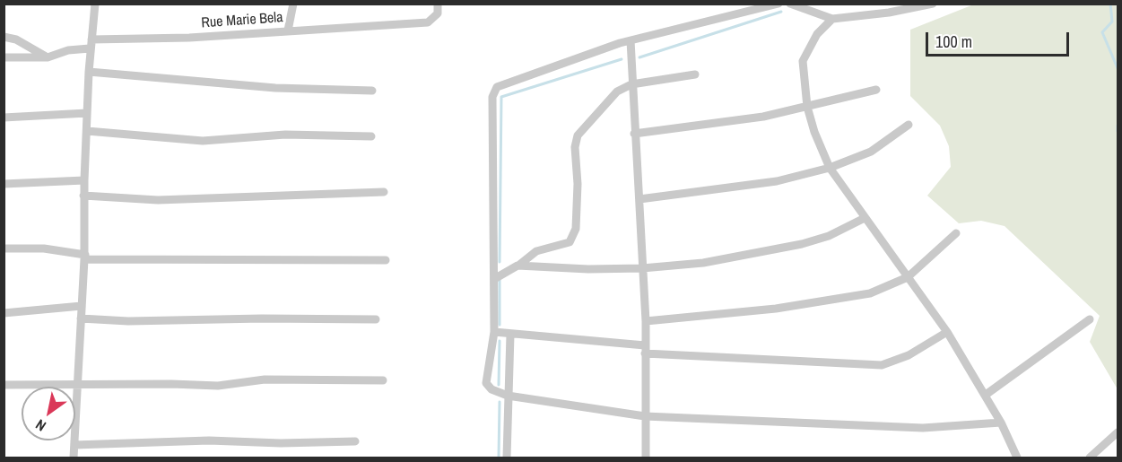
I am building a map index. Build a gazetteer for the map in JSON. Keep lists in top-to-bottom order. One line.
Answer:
{"streets":{"street":["Rue Marie Bela"]},"scale_bar":"100 m","north":"bottom left"}
